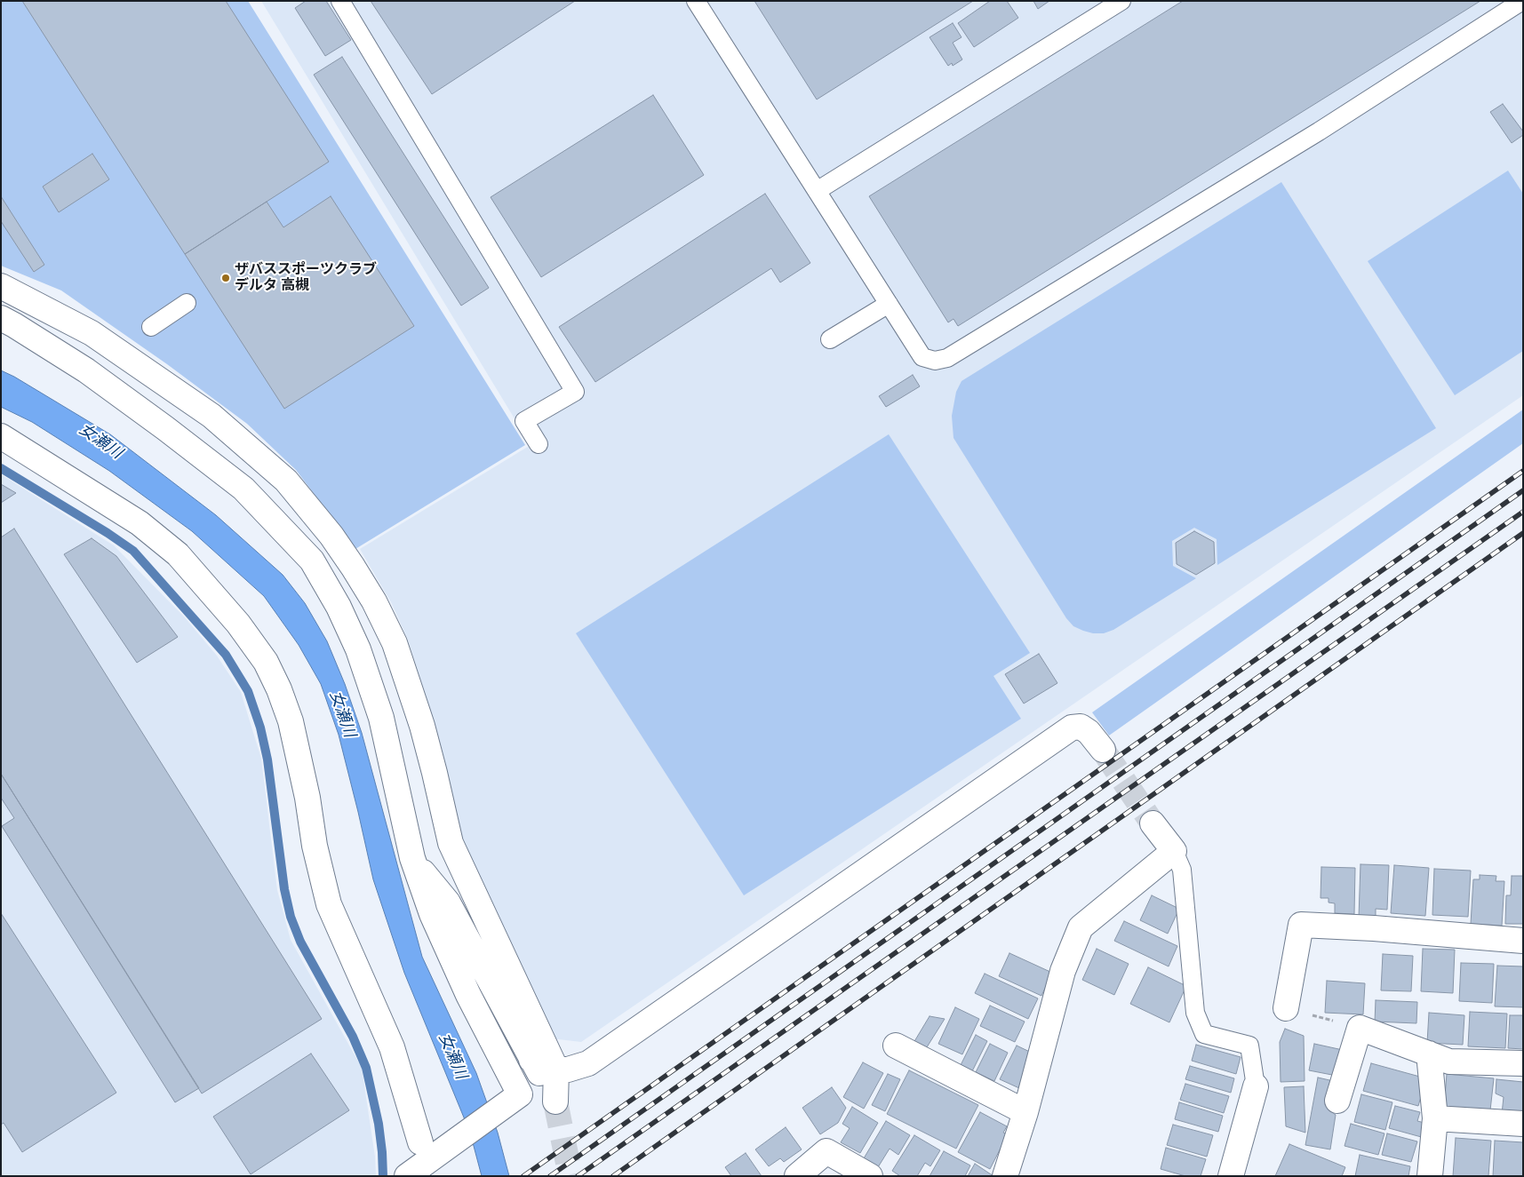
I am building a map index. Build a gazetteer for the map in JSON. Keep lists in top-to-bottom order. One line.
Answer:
{"water":["女瀬川"],"places":["ザバススポーツクラブ デルタ 高槻"]}
